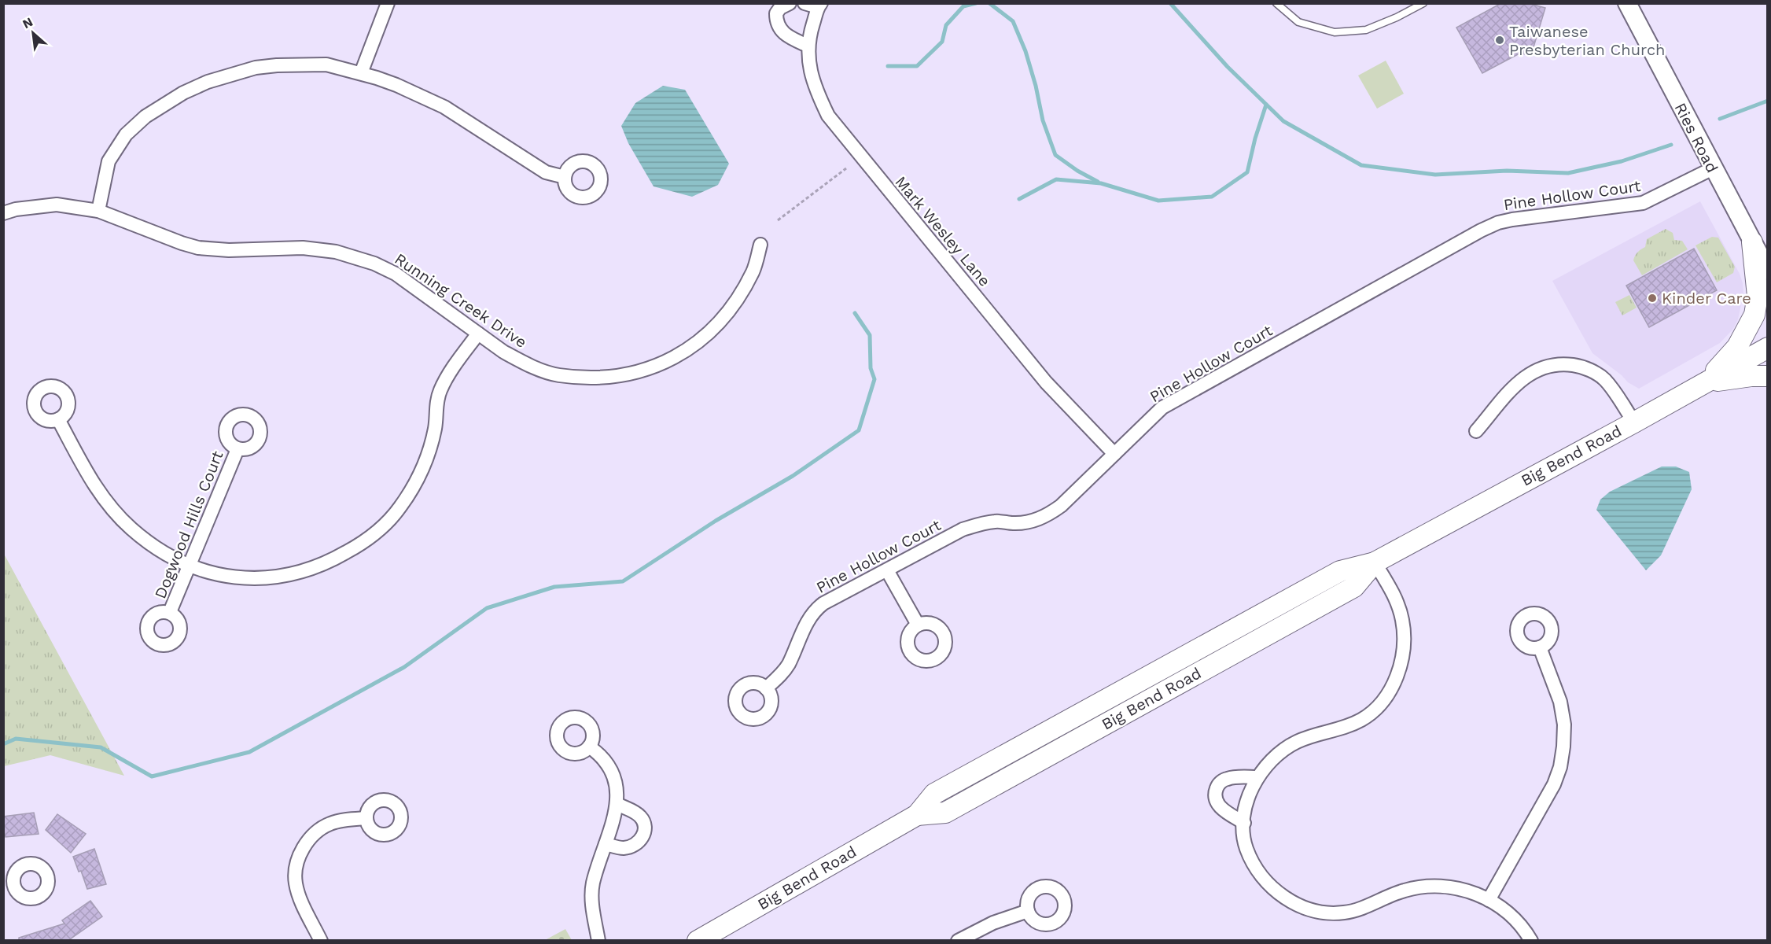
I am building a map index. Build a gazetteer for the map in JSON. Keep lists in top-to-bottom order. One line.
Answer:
{"streets":{"main road":["Big Bend Road"],"street":["Ries Road","Pine Hollow Court","Mark Wesley Lane","Running Creek Drive","Dogwood Hills Court"]},"crossings":[["Ries Road","Pine Hollow Court"],["Pine Hollow Court","Mark Wesley Lane"]],"places":["Taiwanese Presbyterian Church","Kinder Care"],"north":"top left"}
